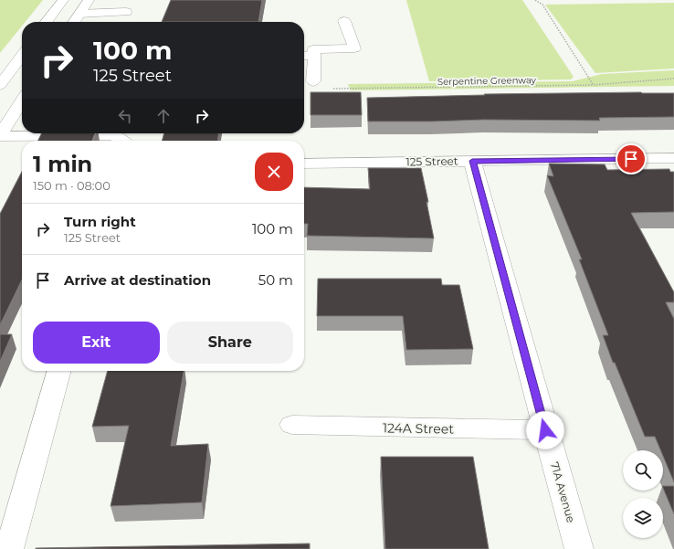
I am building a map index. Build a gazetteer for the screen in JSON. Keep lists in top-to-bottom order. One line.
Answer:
{"streets":{"street":["125 Street","124A Street","71A Avenue"],"path":["Serpentine Greenway"]},"crossings":[["125 Street","71A Avenue"],["124A Street","71A Avenue"]],"page":{"turn":["100 m","125 Street"],"heading":["1 min","150 m · 08:00"],"list":[{"name":"Turn right","note":"125 Street","value":"100 m"},{"name":"Arrive at destination","value":"50 m"}],"buttons":["Exit","Share"]}}
